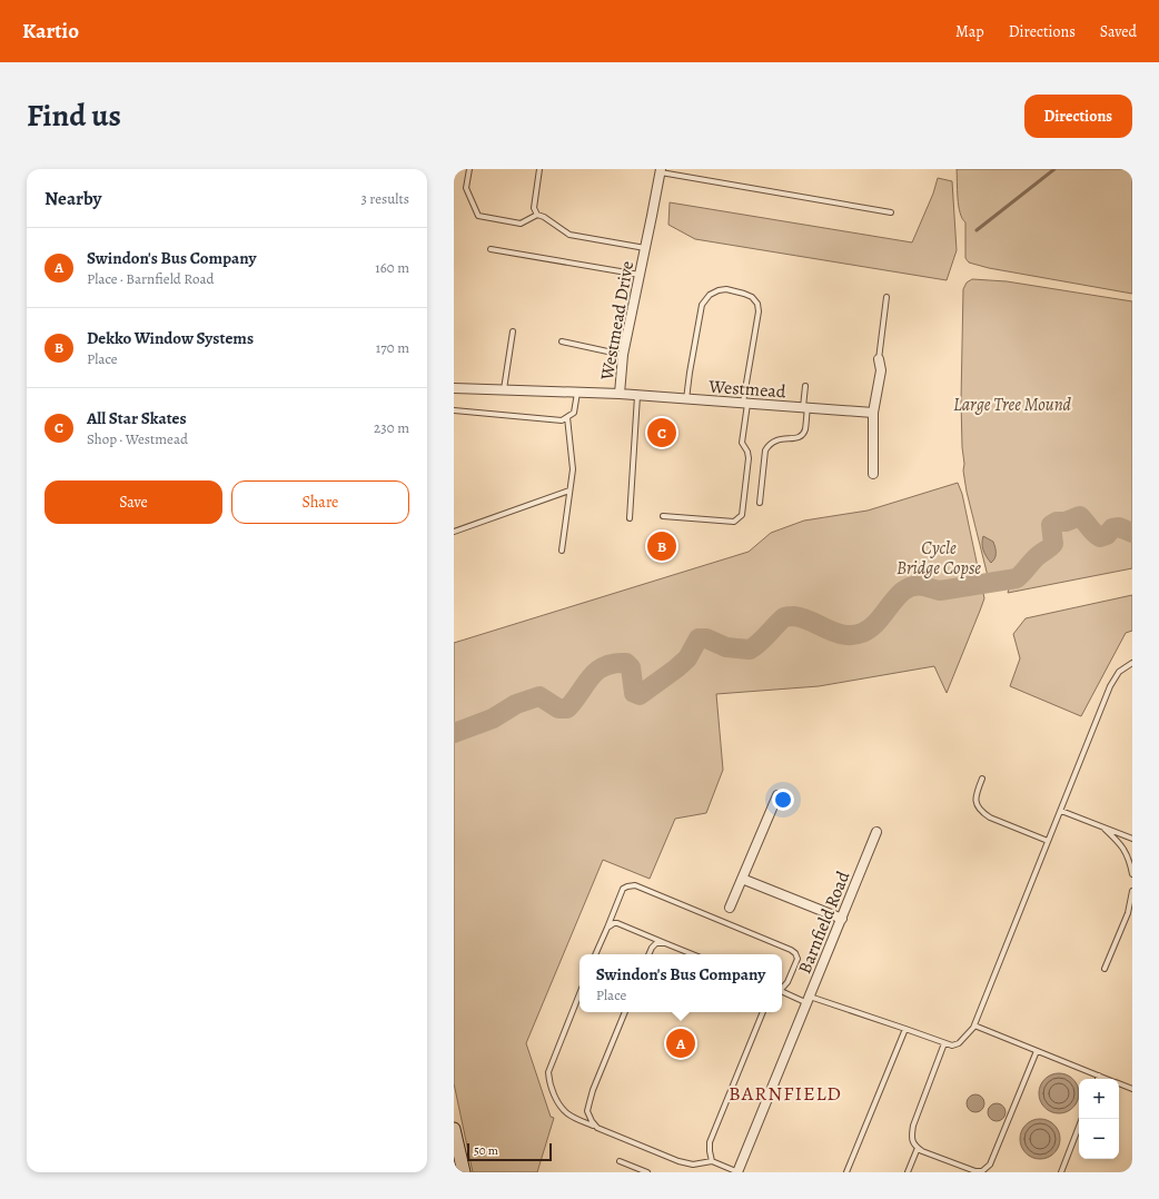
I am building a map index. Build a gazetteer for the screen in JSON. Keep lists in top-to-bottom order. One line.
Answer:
{"streets":{"street":["Westmead Drive","Westmead","Barnfield Road"]},"crossings":[["Westmead Drive","Westmead"]],"districts":["BARNFIELD"],"parks":["Large Tree Mound","Cycle Bridge Copse"],"scale_bar":"50 m","page":{"header":"Kartio","nav":["Map","Directions","Saved"],"title":"Find us","buttons":["Directions",["Save","Share"]],"heading":["Nearby","3 results"],"list":[{"mark":"A","name":"Swindon's Bus Company","note":"Place · Barnfield Road","value":"160 m"},{"mark":"B","name":"Dekko Window Systems","note":"Place","value":"170 m"},{"mark":"C","name":"All Star Skates","note":"Shop · Westmead","value":"230 m"}],"pins":["C","B","A"],"popup":["Swindon's Bus Company","Place"],"map_buttons":["+","−"],"scale":"50 m"}}
